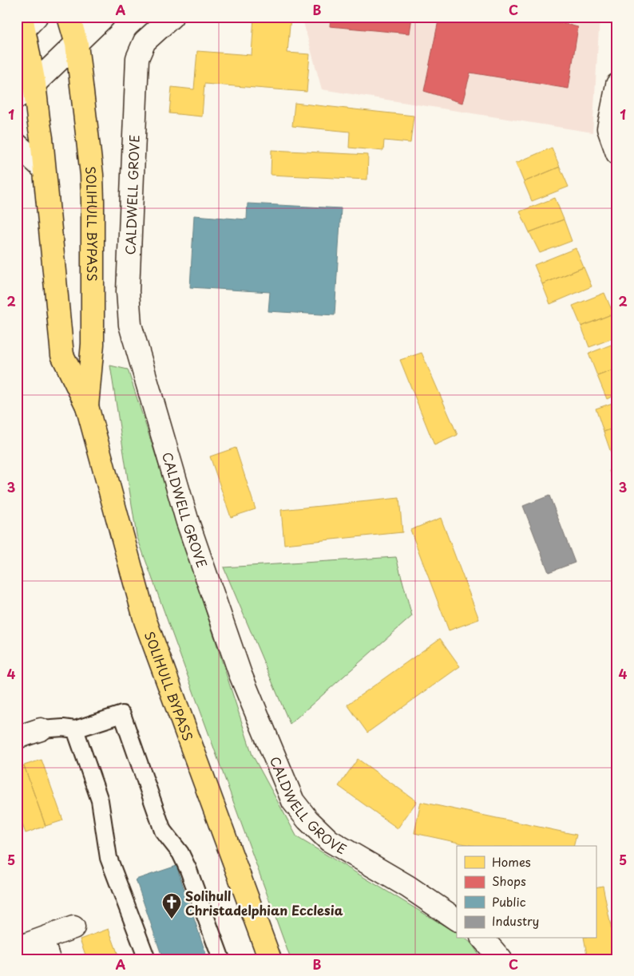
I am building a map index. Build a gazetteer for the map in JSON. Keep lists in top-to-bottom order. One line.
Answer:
{"streets":{"highway":["SOLIHULL BYPASS"],"street":["CALDWELL GROVE"]},"places":{"church":["Solihull Christadelphian Ecclesia"]},"legend":["Homes","Shops","Public","Industry"],"grid":{"columns":["A","B","C"],"rows":["1","2","3","4","5"]}}
